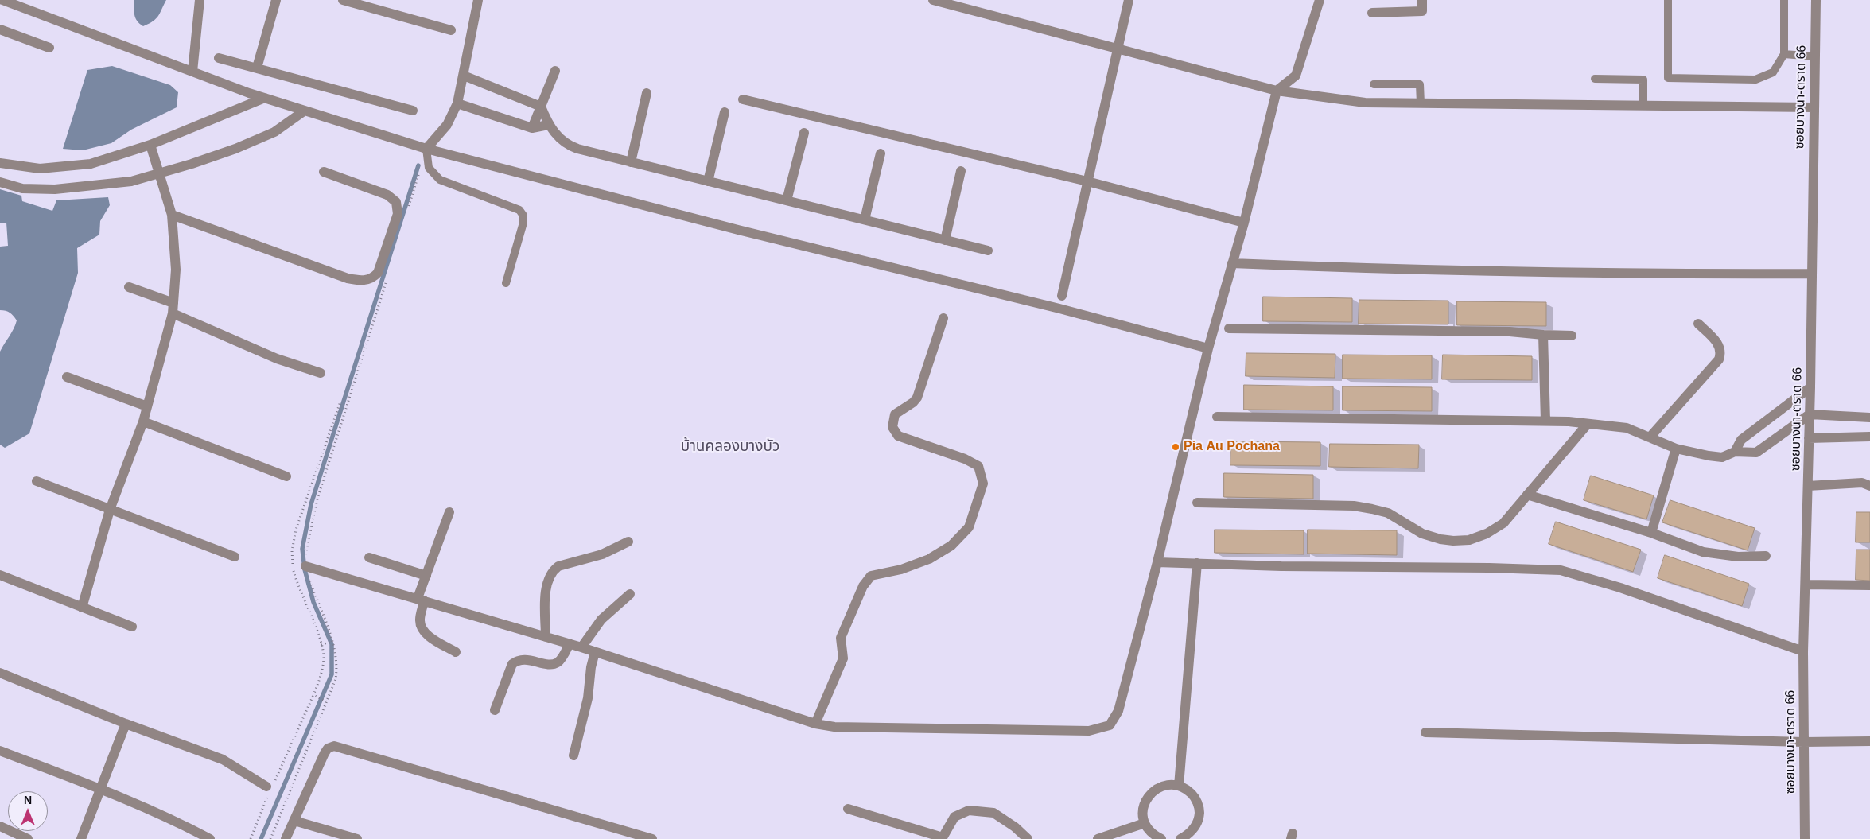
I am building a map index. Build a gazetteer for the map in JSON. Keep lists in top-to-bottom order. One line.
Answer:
{"streets":{"street":["ซอยบางนา-ตราด 66"]},"districts":["บ้านคลองบางบัว"],"places":["Pia Au Pochana"],"north":"top"}
